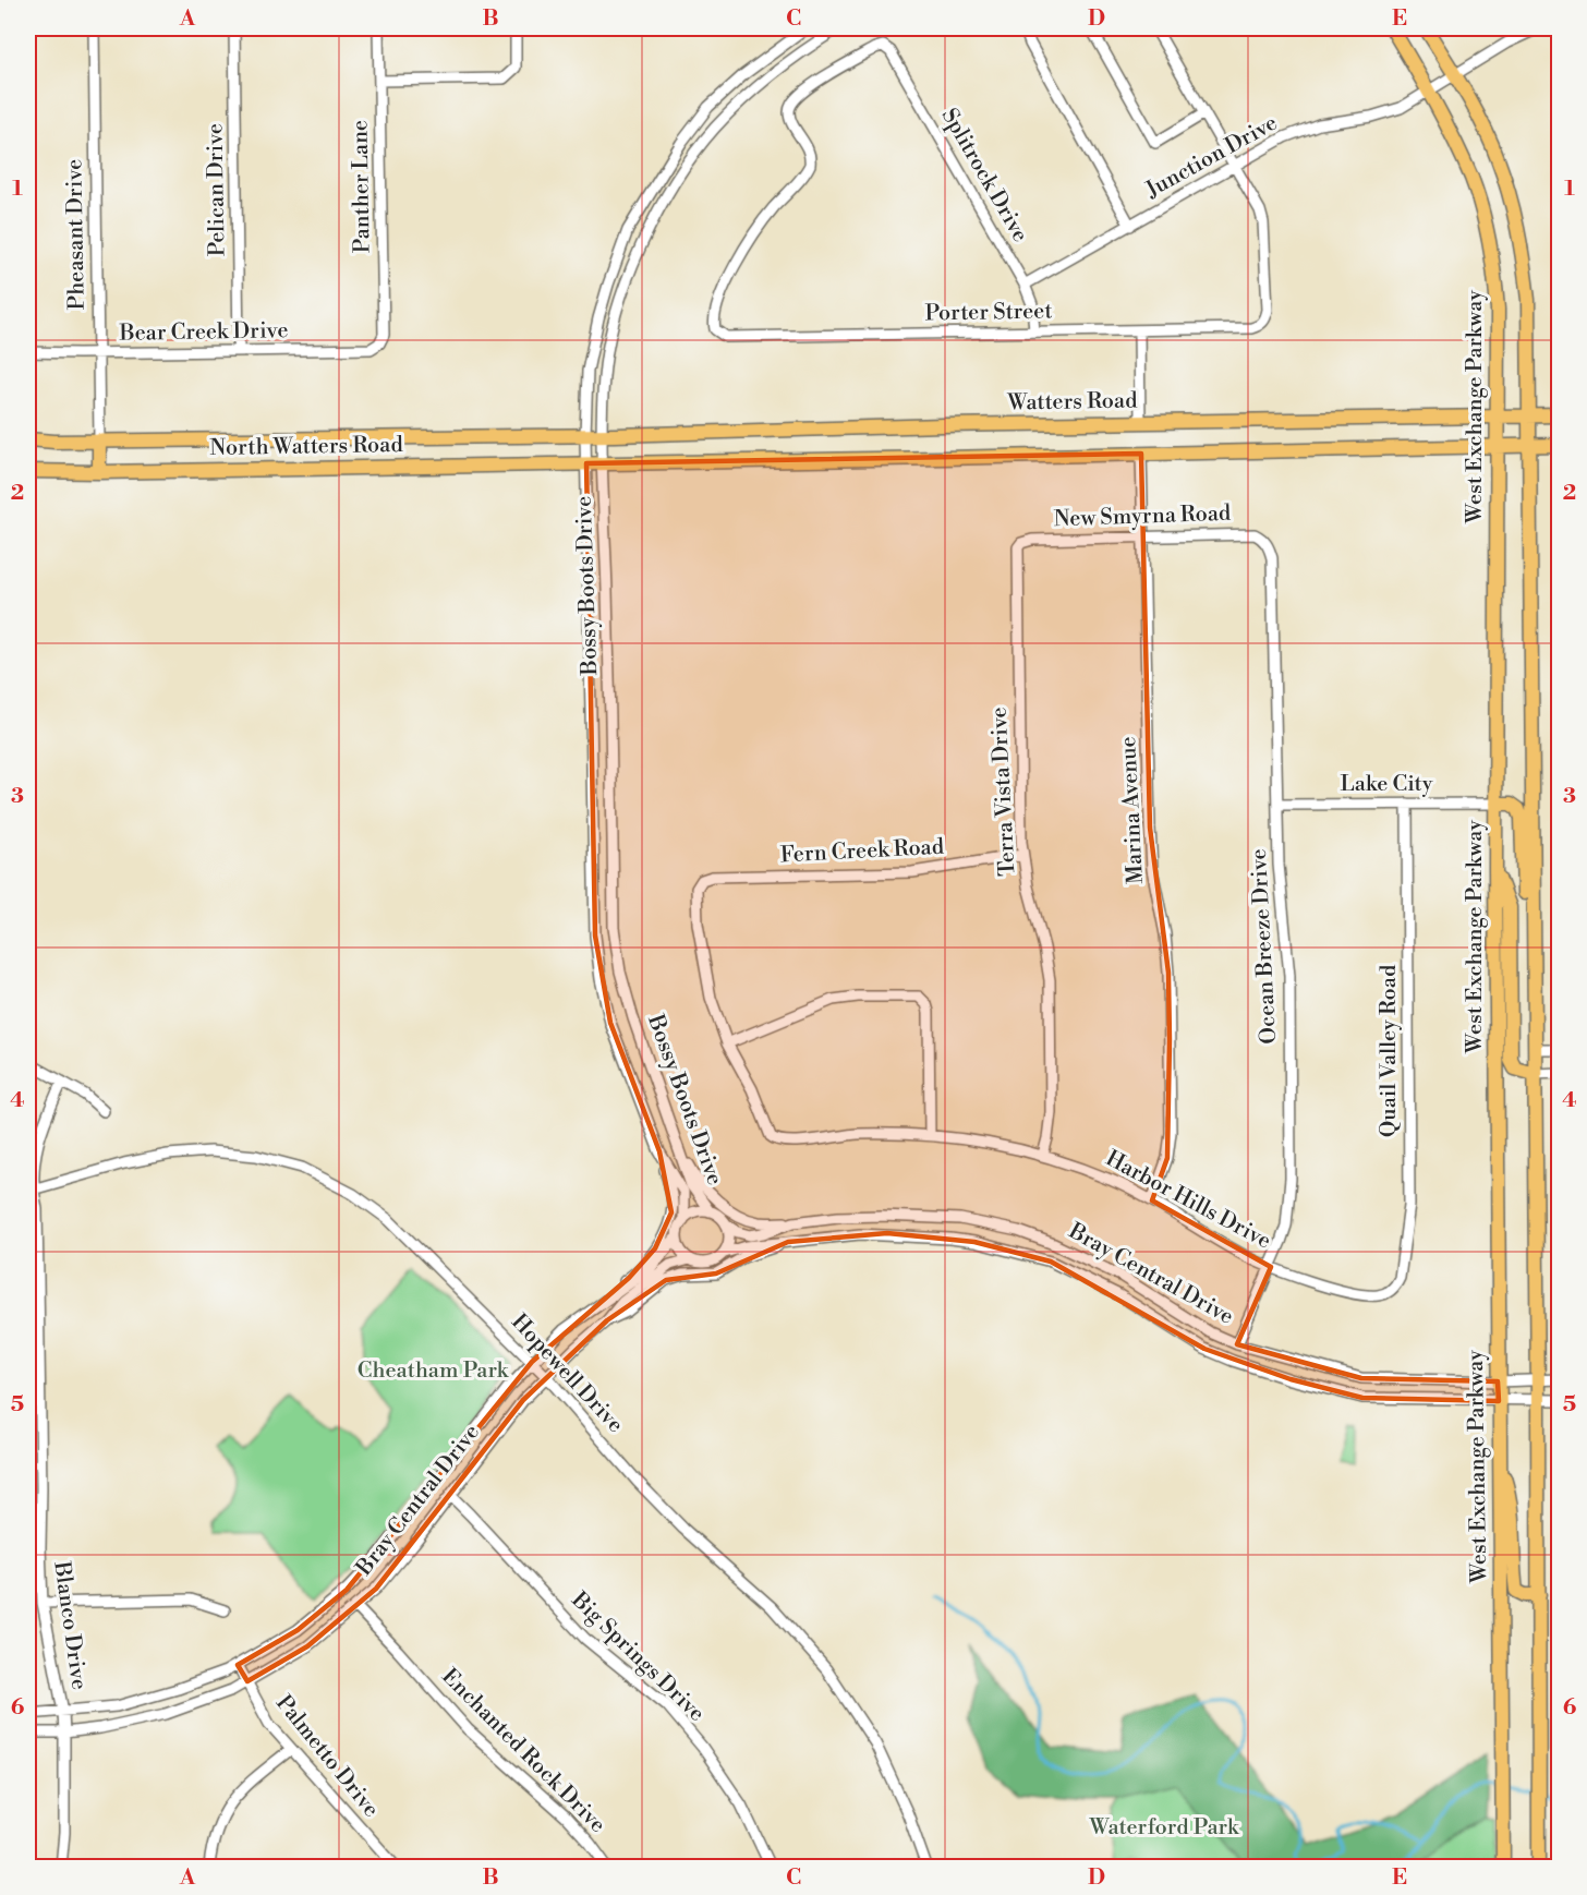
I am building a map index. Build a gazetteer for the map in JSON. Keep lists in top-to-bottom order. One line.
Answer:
{"streets":{"main road":["Watters Road","West Exchange Parkway","North Watters Road"],"street":["Junction Drive","Splitrock Drive","Panther Lane","Pelican Drive","Pheasant Drive","Porter Street","Bear Creek Drive","New Smyrna Road","Bossy Boots Drive","Lake City","Terra Vista Drive","Marina Avenue","Fern Creek Road","Ocean Breeze Drive","Quail Valley Road","Harbor Hills Drive","Bray Central Drive","Hopewell Drive","Blanco Drive","Big Springs Drive","Enchanted Rock Drive","Palmetto Drive"]},"crossings":[["Junction Drive","Splitrock Drive"],["Junction Drive","Porter Street"],["Junction Drive","West Exchange Parkway"],["Splitrock Drive","Porter Street"],["Panther Lane","Bear Creek Drive"],["Pelican Drive","Bear Creek Drive"],["Pheasant Drive","Bear Creek Drive"],["Pheasant Drive","North Watters Road"],["Watters Road","West Exchange Parkway"],["Watters Road","North Watters Road"],["Watters Road","Bossy Boots Drive"],["West Exchange Parkway","Lake City"],["West Exchange Parkway","Bray Central Drive"],["North Watters Road","Bossy Boots Drive"],["New Smyrna Road","Terra Vista Drive"],["New Smyrna Road","Marina Avenue"],["New Smyrna Road","Ocean Breeze Drive"],["Bossy Boots Drive","Bray Central Drive"],["Lake City","Ocean Breeze Drive"],["Lake City","Quail Valley Road"],["Terra Vista Drive","Fern Creek Road"],["Terra Vista Drive","Harbor Hills Drive"],["Marina Avenue","Harbor Hills Drive"],["Fern Creek Road","Harbor Hills Drive"],["Ocean Breeze Drive","Harbor Hills Drive"],["Ocean Breeze Drive","Bray Central Drive"],["Quail Valley Road","Harbor Hills Drive"],["Bray Central Drive","Hopewell Drive"],["Bray Central Drive","Blanco Drive"],["Bray Central Drive","Big Springs Drive"],["Bray Central Drive","Enchanted Rock Drive"],["Bray Central Drive","Palmetto Drive"],["Hopewell Drive","Blanco Drive"]],"parks":["Cheatham Park","Waterford Park"],"grid":{"columns":["A","B","C","D","E"],"rows":["1","2","3","4","5","6"]}}
